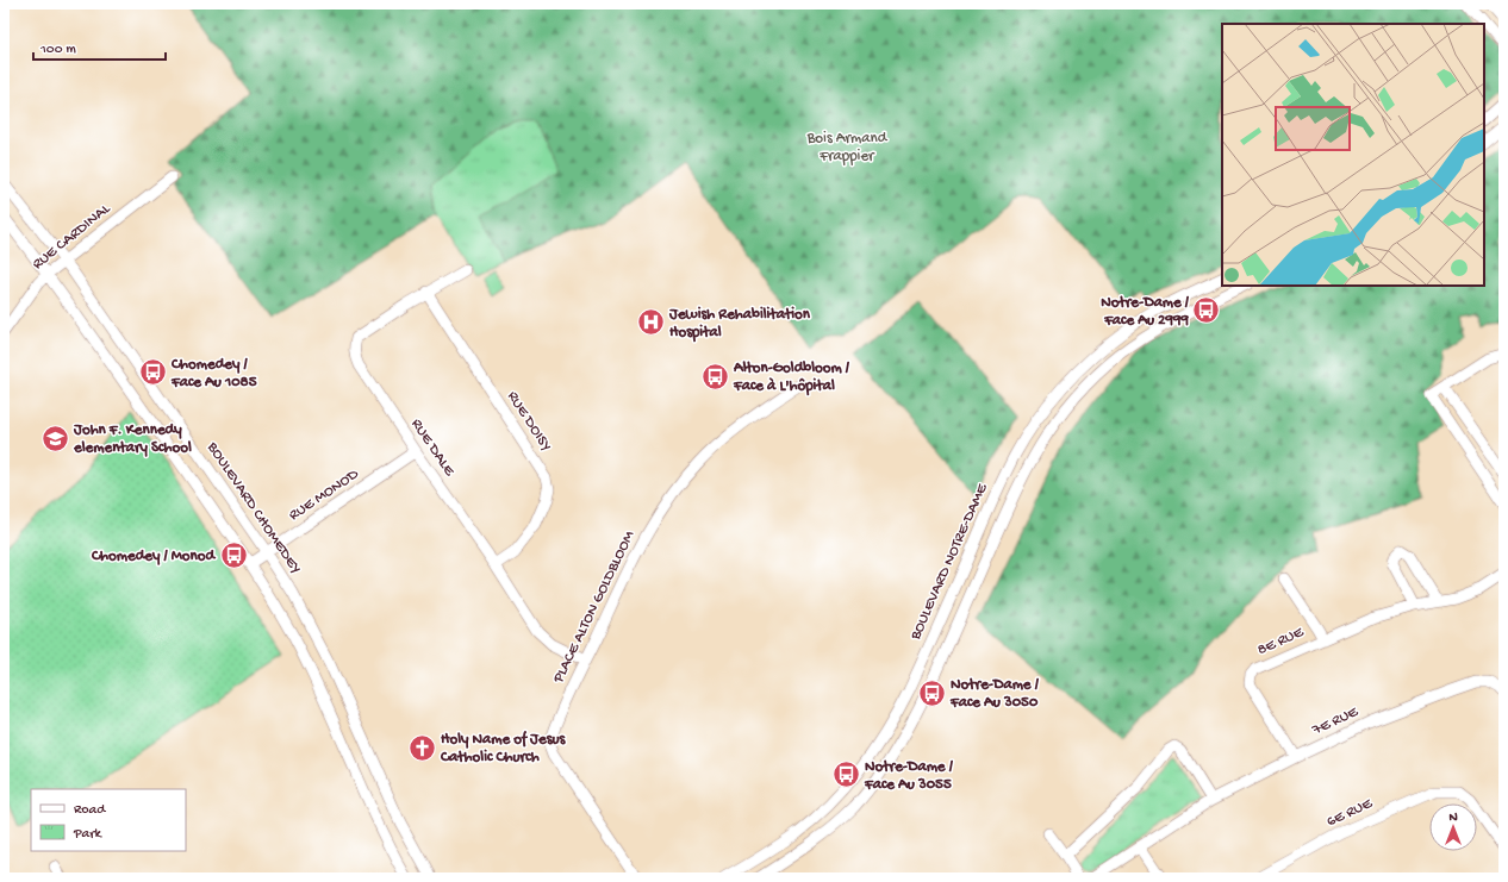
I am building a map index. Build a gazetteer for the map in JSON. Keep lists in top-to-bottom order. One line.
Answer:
{"streets":{"street":["RUE CARDINAL","RUE DOISY","RUE DALE","RUE MONOD","BOULEVARD CHOMEDEY","BOULEVARD NOTRE-DAME","PLACE ALTON GOLDBLOOM","8E RUE","7E RUE","6E RUE"]},"crossings":[["RUE CARDINAL","BOULEVARD CHOMEDEY"],["RUE DOISY","RUE DALE"],["RUE DALE","RUE MONOD"],["RUE DALE","PLACE ALTON GOLDBLOOM"],["RUE MONOD","BOULEVARD CHOMEDEY"],["8E RUE","7E RUE"]],"parks":["Bois Armand Frappier"],"places":{"bus stop":["Notre-Dame / Face Au 2999","Chomedey / Face Au 1085","Alton-Goldbloom / Face à L'hôpital","Chomedey / Monod","Notre-Dame / Face Au 3050","Notre-Dame / Face Au 3055"],"hospital":["Jewish Rehabilitation Hospital"],"school or university":["John F. Kennedy elementary School"],"church":["Holy Name of Jesus Catholic Church"]},"legend":["Road","Park"],"scale_bar":"100 m","north":"top"}
